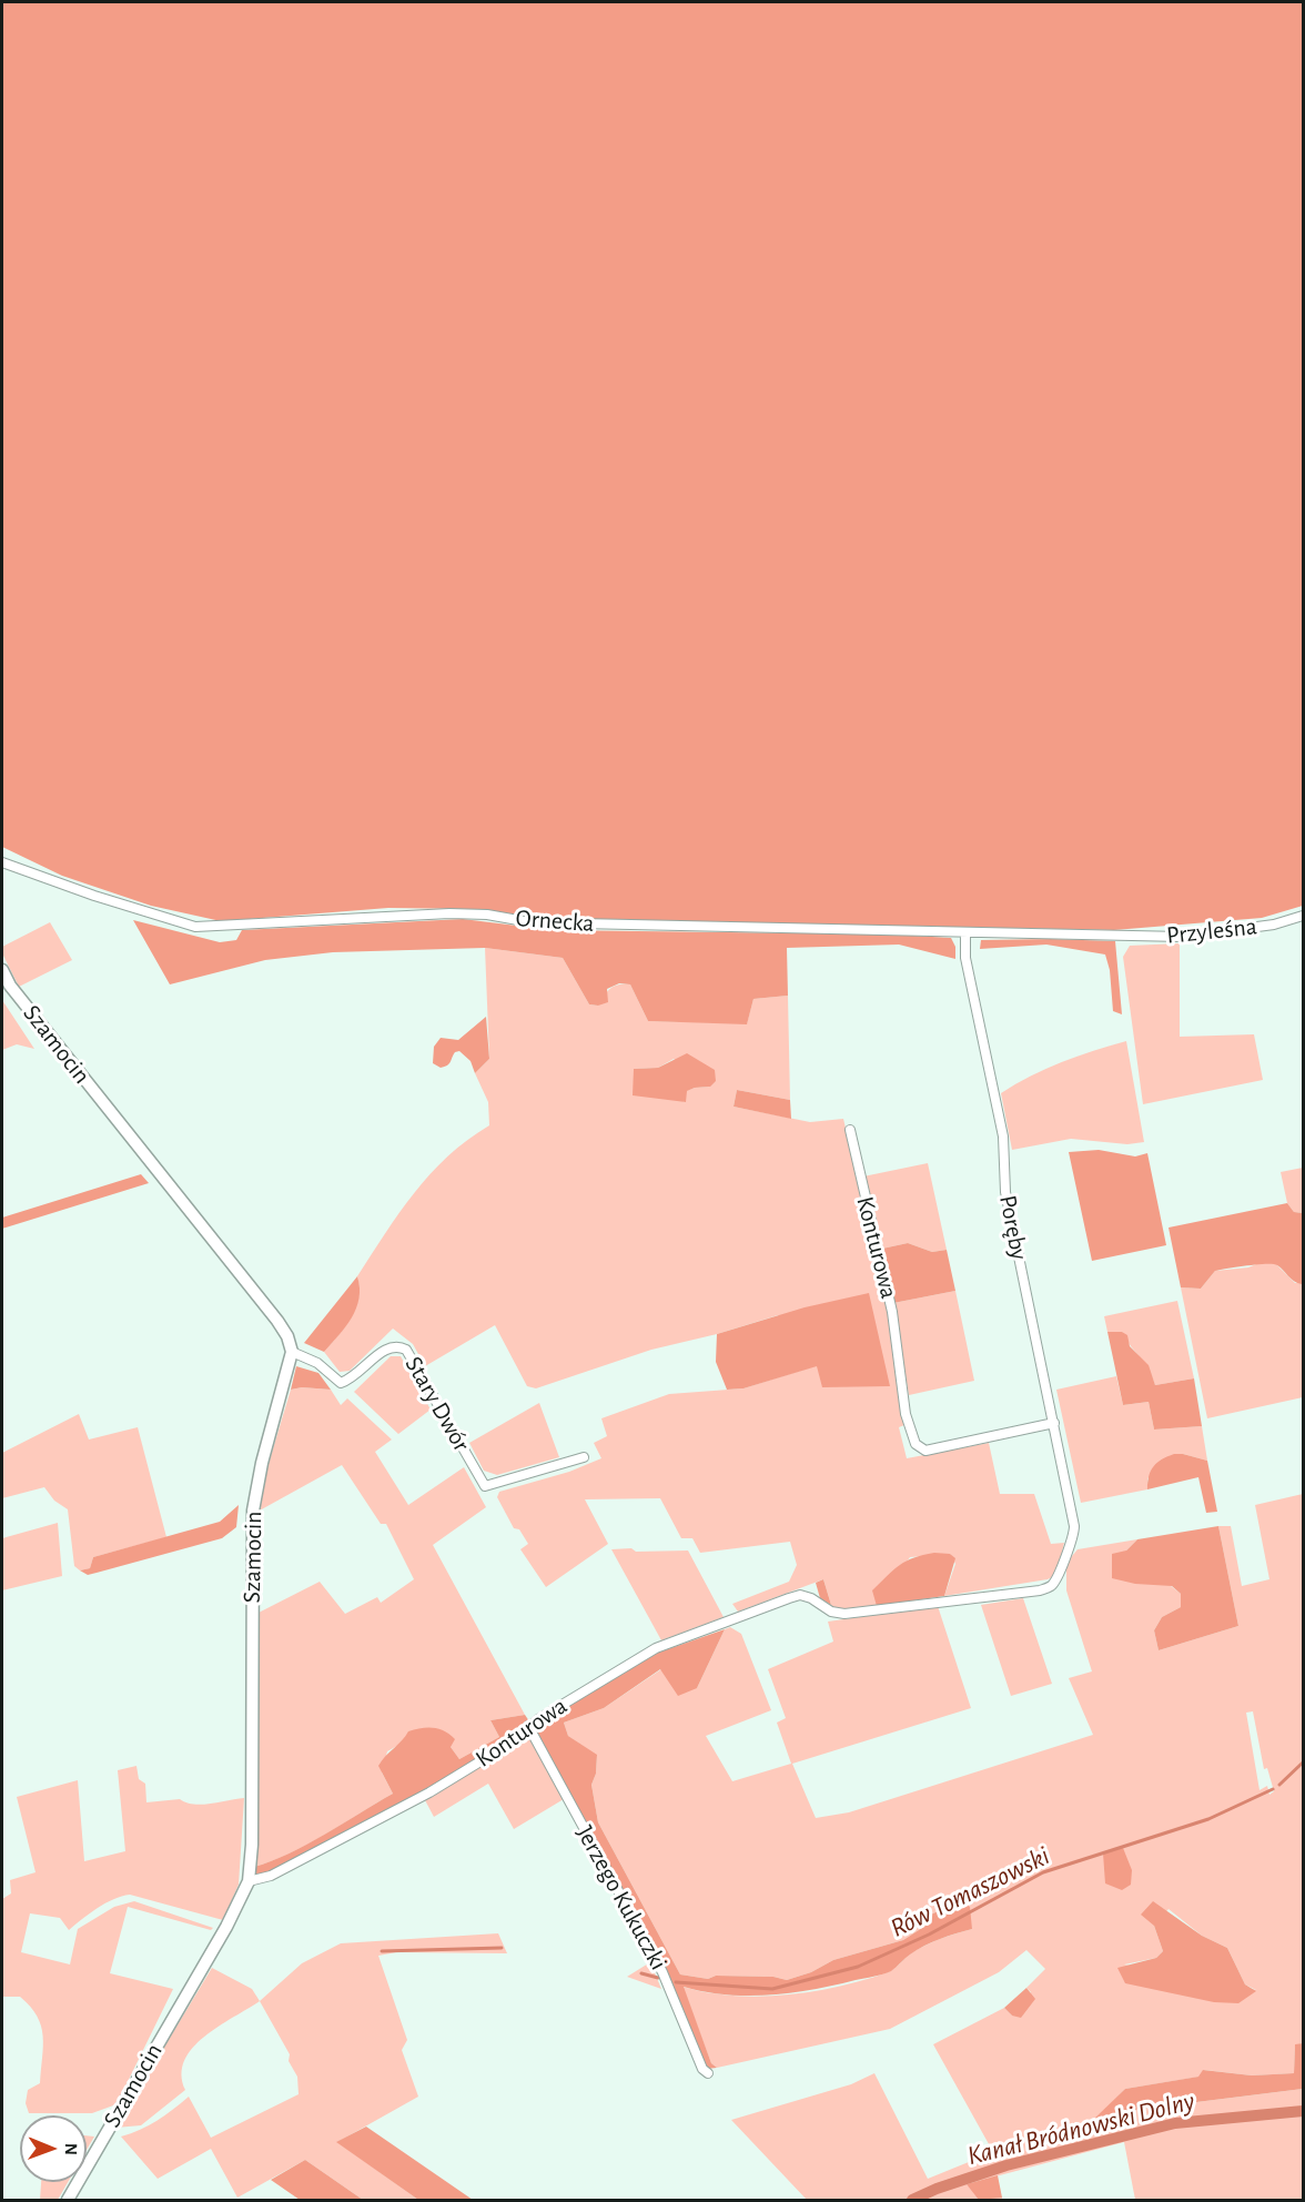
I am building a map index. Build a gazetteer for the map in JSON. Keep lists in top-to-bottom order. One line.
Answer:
{"streets":{"street":["Ornecka","Przyleśna","Szamocin","Poręby","Konturowa","Stary Dwór","Jerzego Kukuczki"]},"crossings":[["Ornecka","Przyleśna"],["Ornecka","Poręby"],["Szamocin","Konturowa"],["Szamocin","Stary Dwór"],["Poręby","Konturowa"],["Konturowa","Jerzego Kukuczki"]],"water":["Rów Tomaszowski","Kanał Bródnowski Dolny"],"north":"right"}
